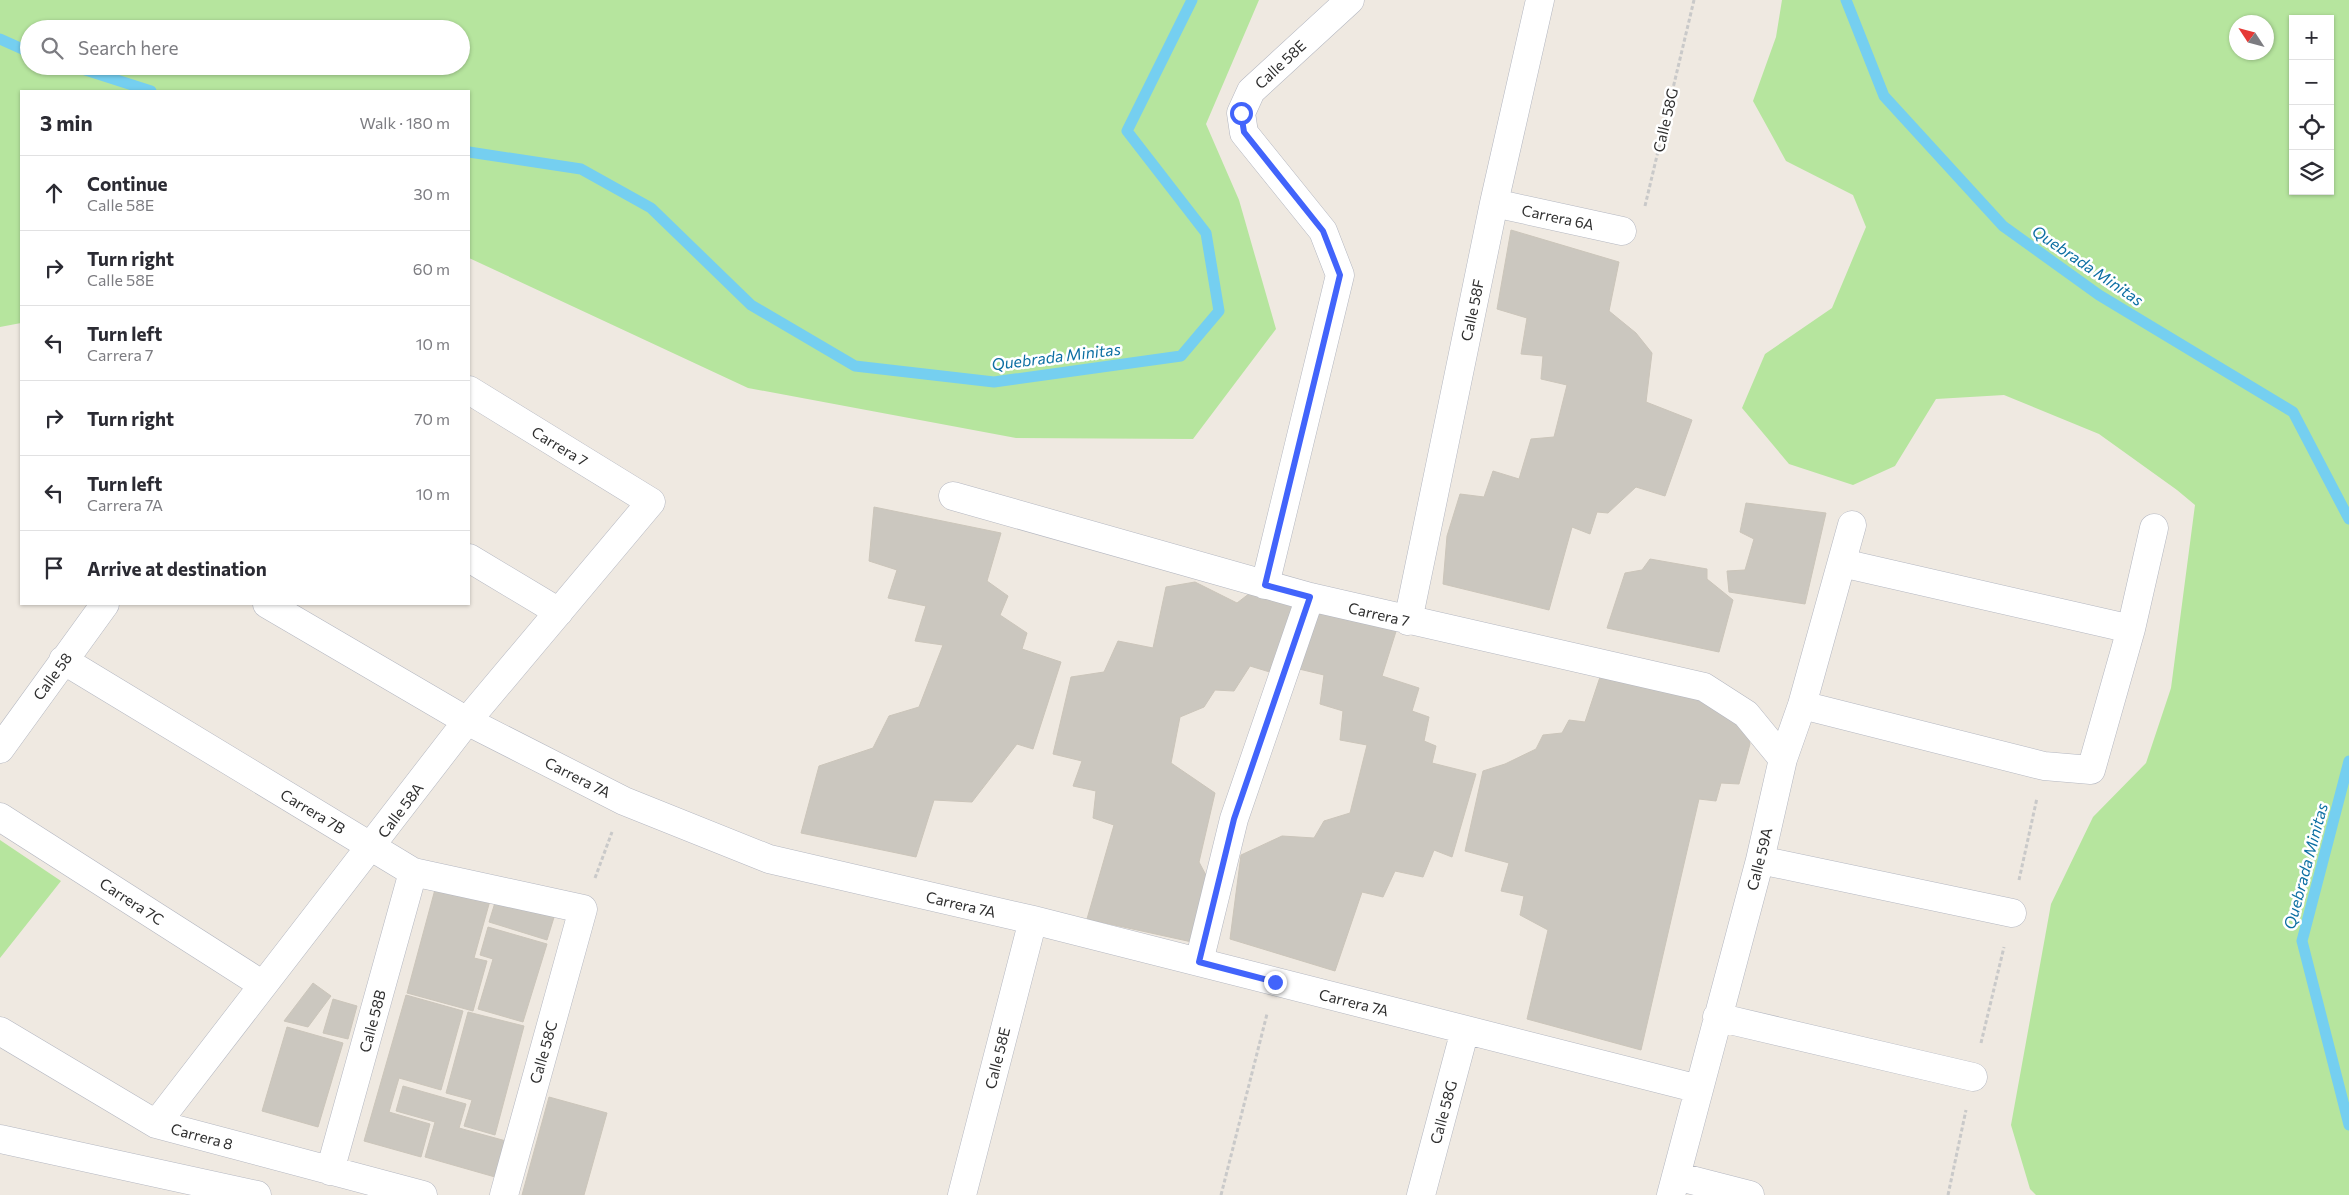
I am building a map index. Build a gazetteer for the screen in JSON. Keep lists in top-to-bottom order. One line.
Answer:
{"streets":{"street":["Calle 58E","Calle 58G","Carrera 6A","Calle 58F","Carrera 7","Calle 58","Carrera 7A","Calle 58A","Carrera 7B","Calle 59A","Carrera 7C","Calle 58B","Calle 58C","Carrera 8"]},"crossings":[["Calle 58E","Carrera 7"],["Calle 58E","Carrera 7A"],["Calle 58G","Carrera 6A"],["Calle 58G","Carrera 7A"],["Carrera 6A","Calle 58F"],["Calle 58F","Carrera 7"],["Carrera 7","Calle 58A"],["Carrera 7","Calle 59A"],["Calle 58","Carrera 7B"],["Carrera 7A","Calle 58A"],["Carrera 7A","Calle 59A"],["Calle 58A","Carrera 7B"],["Calle 58A","Carrera 7C"],["Calle 58A","Carrera 8"],["Carrera 7B","Calle 58B"],["Carrera 7B","Calle 58C"],["Calle 58B","Carrera 8"]],"water":["Quebrada Minitas"],"north":"top left","page":{"map_buttons":["+","−"],"search":"Search here","heading":["3 min","Walk · 180 m"],"list":[["Continue","Calle 58E","30 m"],["Turn right","Calle 58E","60 m"],["Turn left","Carrera 7","10 m"],["Turn right","70 m"],["Turn left","Carrera 7A","10 m"],"Arrive at destination"]}}
